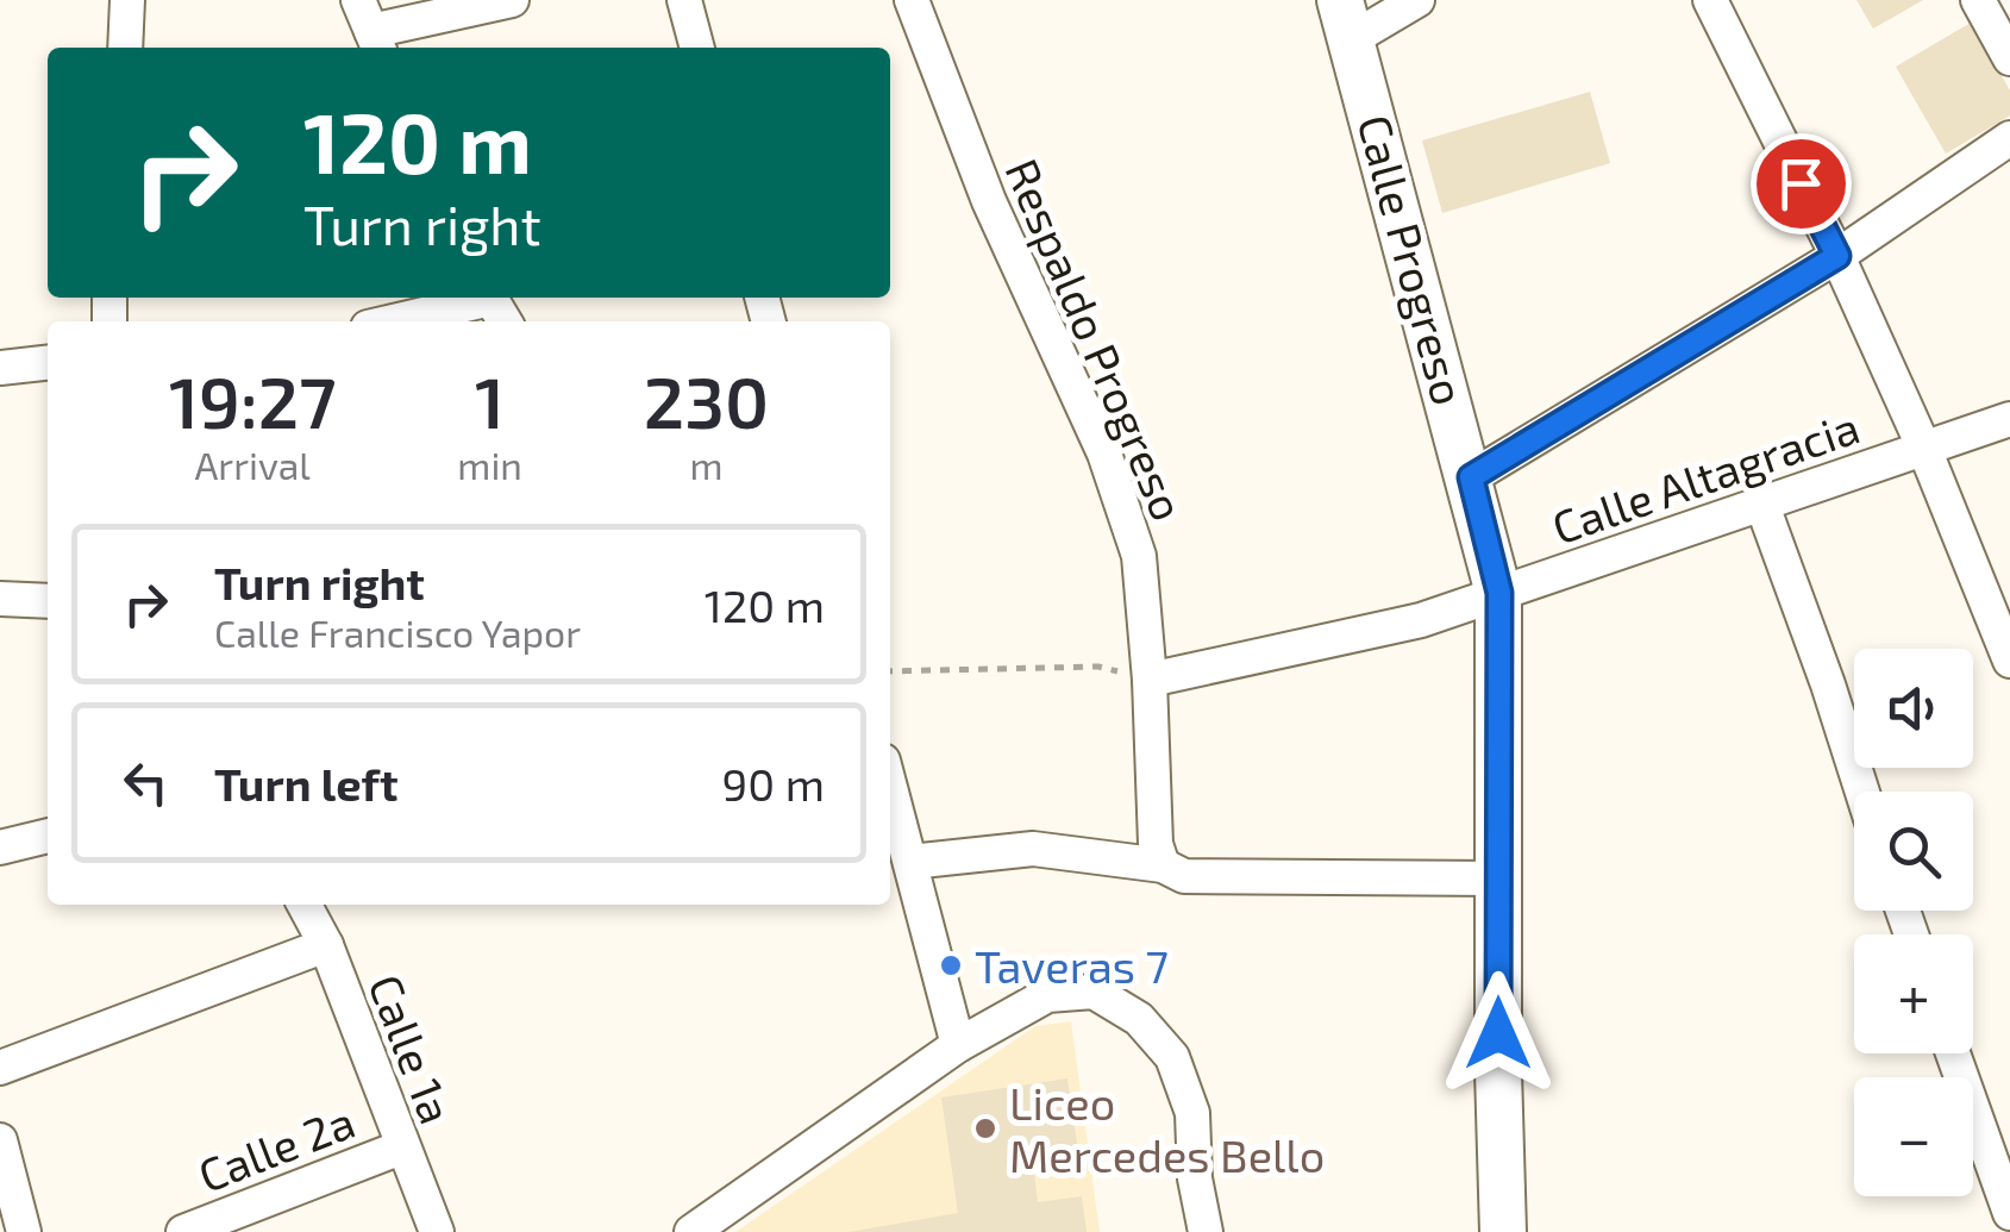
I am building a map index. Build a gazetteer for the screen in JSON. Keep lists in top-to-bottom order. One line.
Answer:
{"streets":{"street":["Calle Progreso","Respaldo Progreso","Calle Altagracia","Calle 1a","Calle 2a"]},"crossings":[["Calle Progreso","Calle Altagracia"],["Respaldo Progreso","Calle Altagracia"],["Calle 1a","Calle 2a"]],"places":["Taveras 7","Liceo Mercedes Bello"],"page":{"turn":["120 m","Turn right"],"eta":["19:27","Arrival","1","min","230","m"],"list":[{"name":"Turn right","note":"Calle Francisco Yapor","value":"120 m"},{"name":"Turn left","value":"90 m"}],"map_buttons":["+","−"]}}
